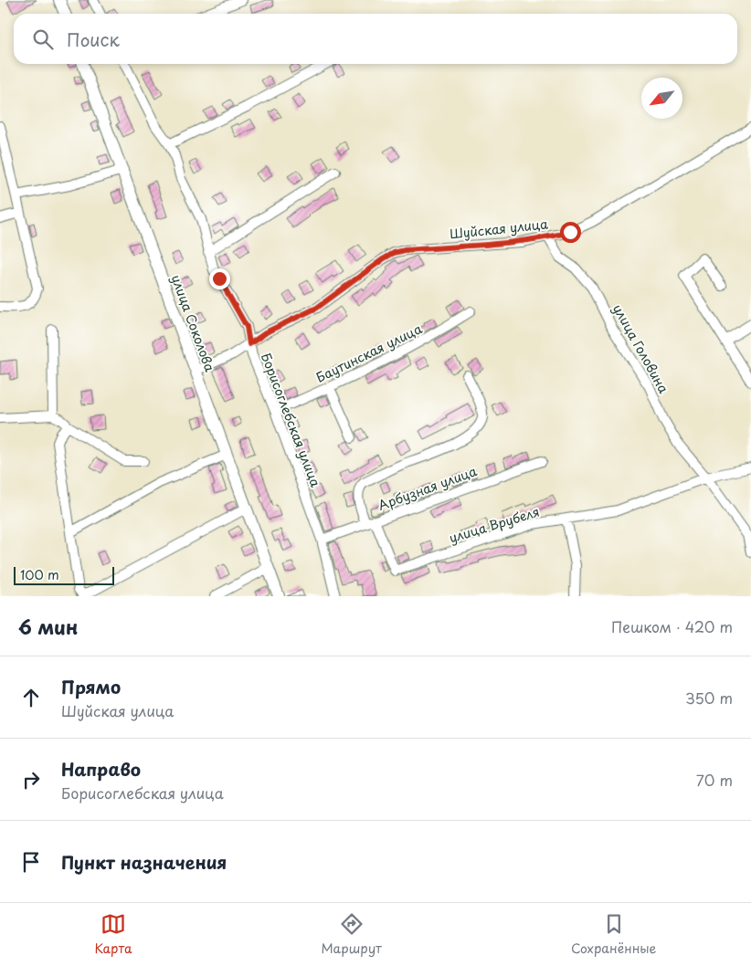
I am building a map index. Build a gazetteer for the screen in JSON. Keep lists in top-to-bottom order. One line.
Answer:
{"streets":{"main road":["улица Соколова"],"street":["Шуйская улица","улица Головина","Баутинская улица","Борисоглебская улица","Арбузная улица","улица Врубеля"]},"crossings":[["Шуйская улица","улица Соколова"],["Шуйская улица","улица Головина"],["Шуйская улица","Борисоглебская улица"],["улица Головина","улица Врубеля"],["Баутинская улица","Борисоглебская улица"],["Борисоглебская улица","Арбузная улица"],["Арбузная улица","улица Врубеля"]],"scale_bar":"100 m","north":"bottom left","page":{"search":"Поиск","scale":"100 m","heading":["6 мин","Пешком · 420 m"],"list":[["Прямо","Шуйская улица","350 m"],["Направо","Борисоглебская улица","70 m"],"Пункт назначения"],"nav":["Карта","Маршрут","Сохранённые"]}}
